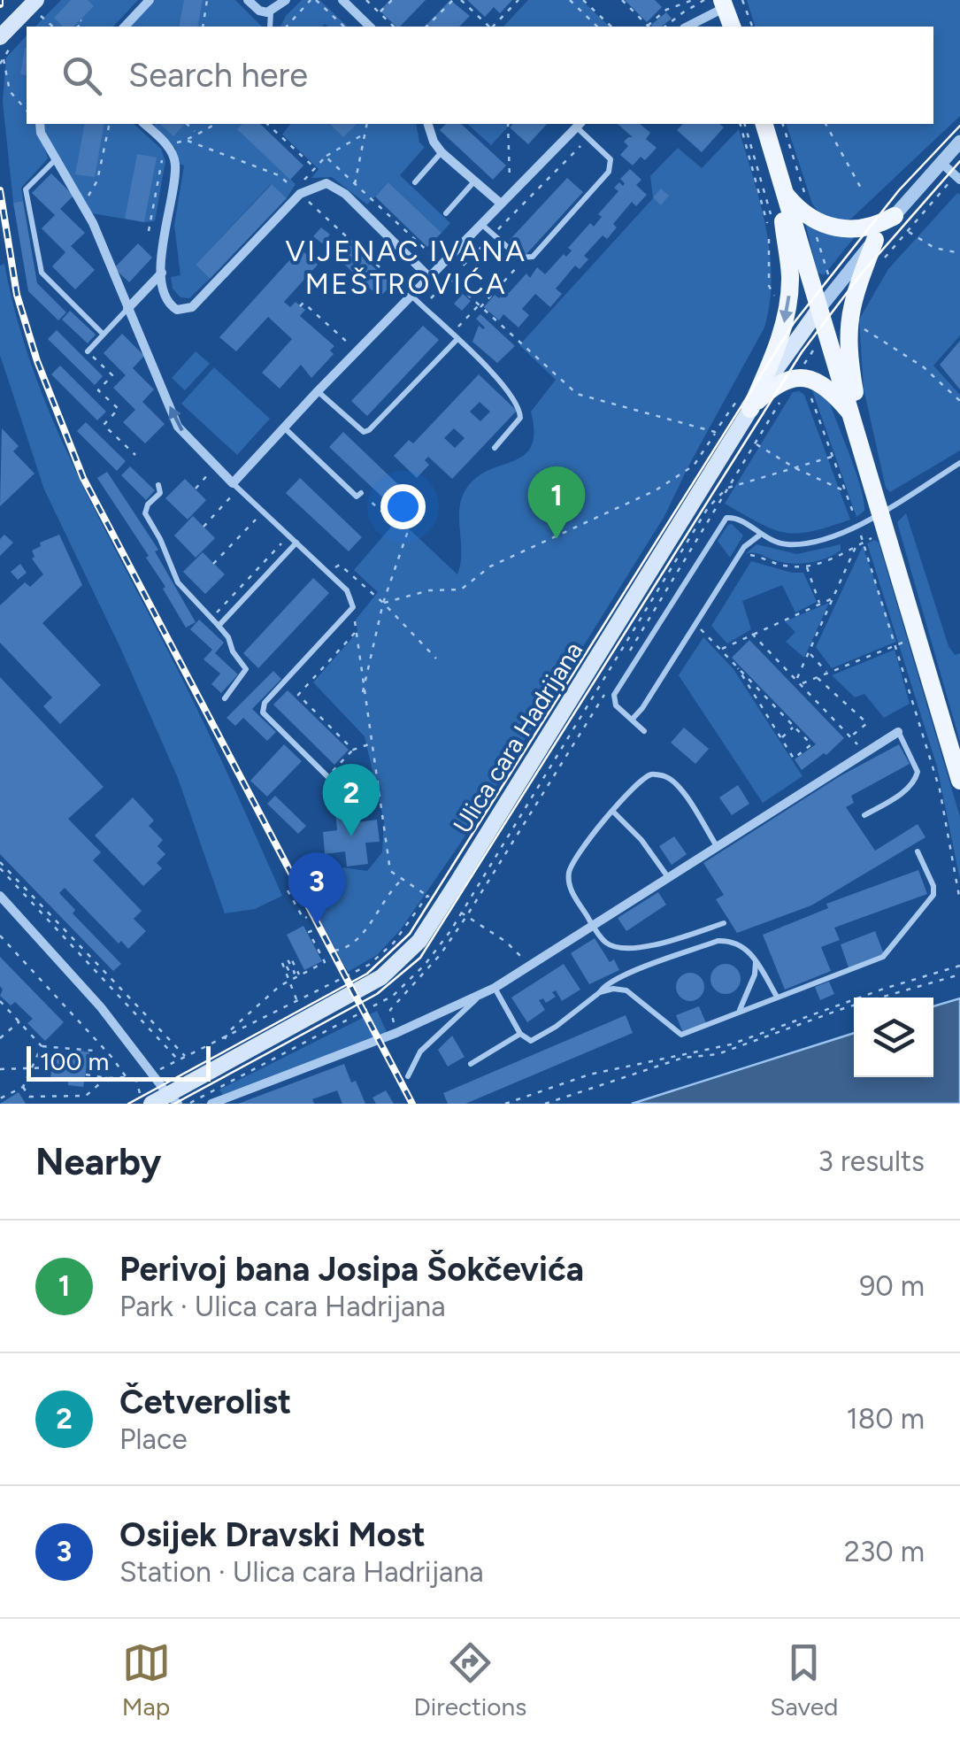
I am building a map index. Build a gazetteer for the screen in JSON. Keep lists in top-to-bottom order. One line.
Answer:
{"streets":{"main road":["Ulica cara Hadrijana"]},"districts":["VIJENAC IVANA MEŠTROVIĆA"],"scale_bar":"100 m","page":{"search":"Search here","pins":["1","2","3"],"scale":"100 m","heading":["Nearby","3 results"],"list":[{"mark":"1","name":"Perivoj bana Josipa Šokčevića","note":"Park · Ulica cara Hadrijana","value":"90 m"},{"mark":"2","name":"Četverolist","note":"Place","value":"180 m"},{"mark":"3","name":"Osijek Dravski Most","note":"Station · Ulica cara Hadrijana","value":"230 m"}],"nav":["Map","Directions","Saved"]}}
